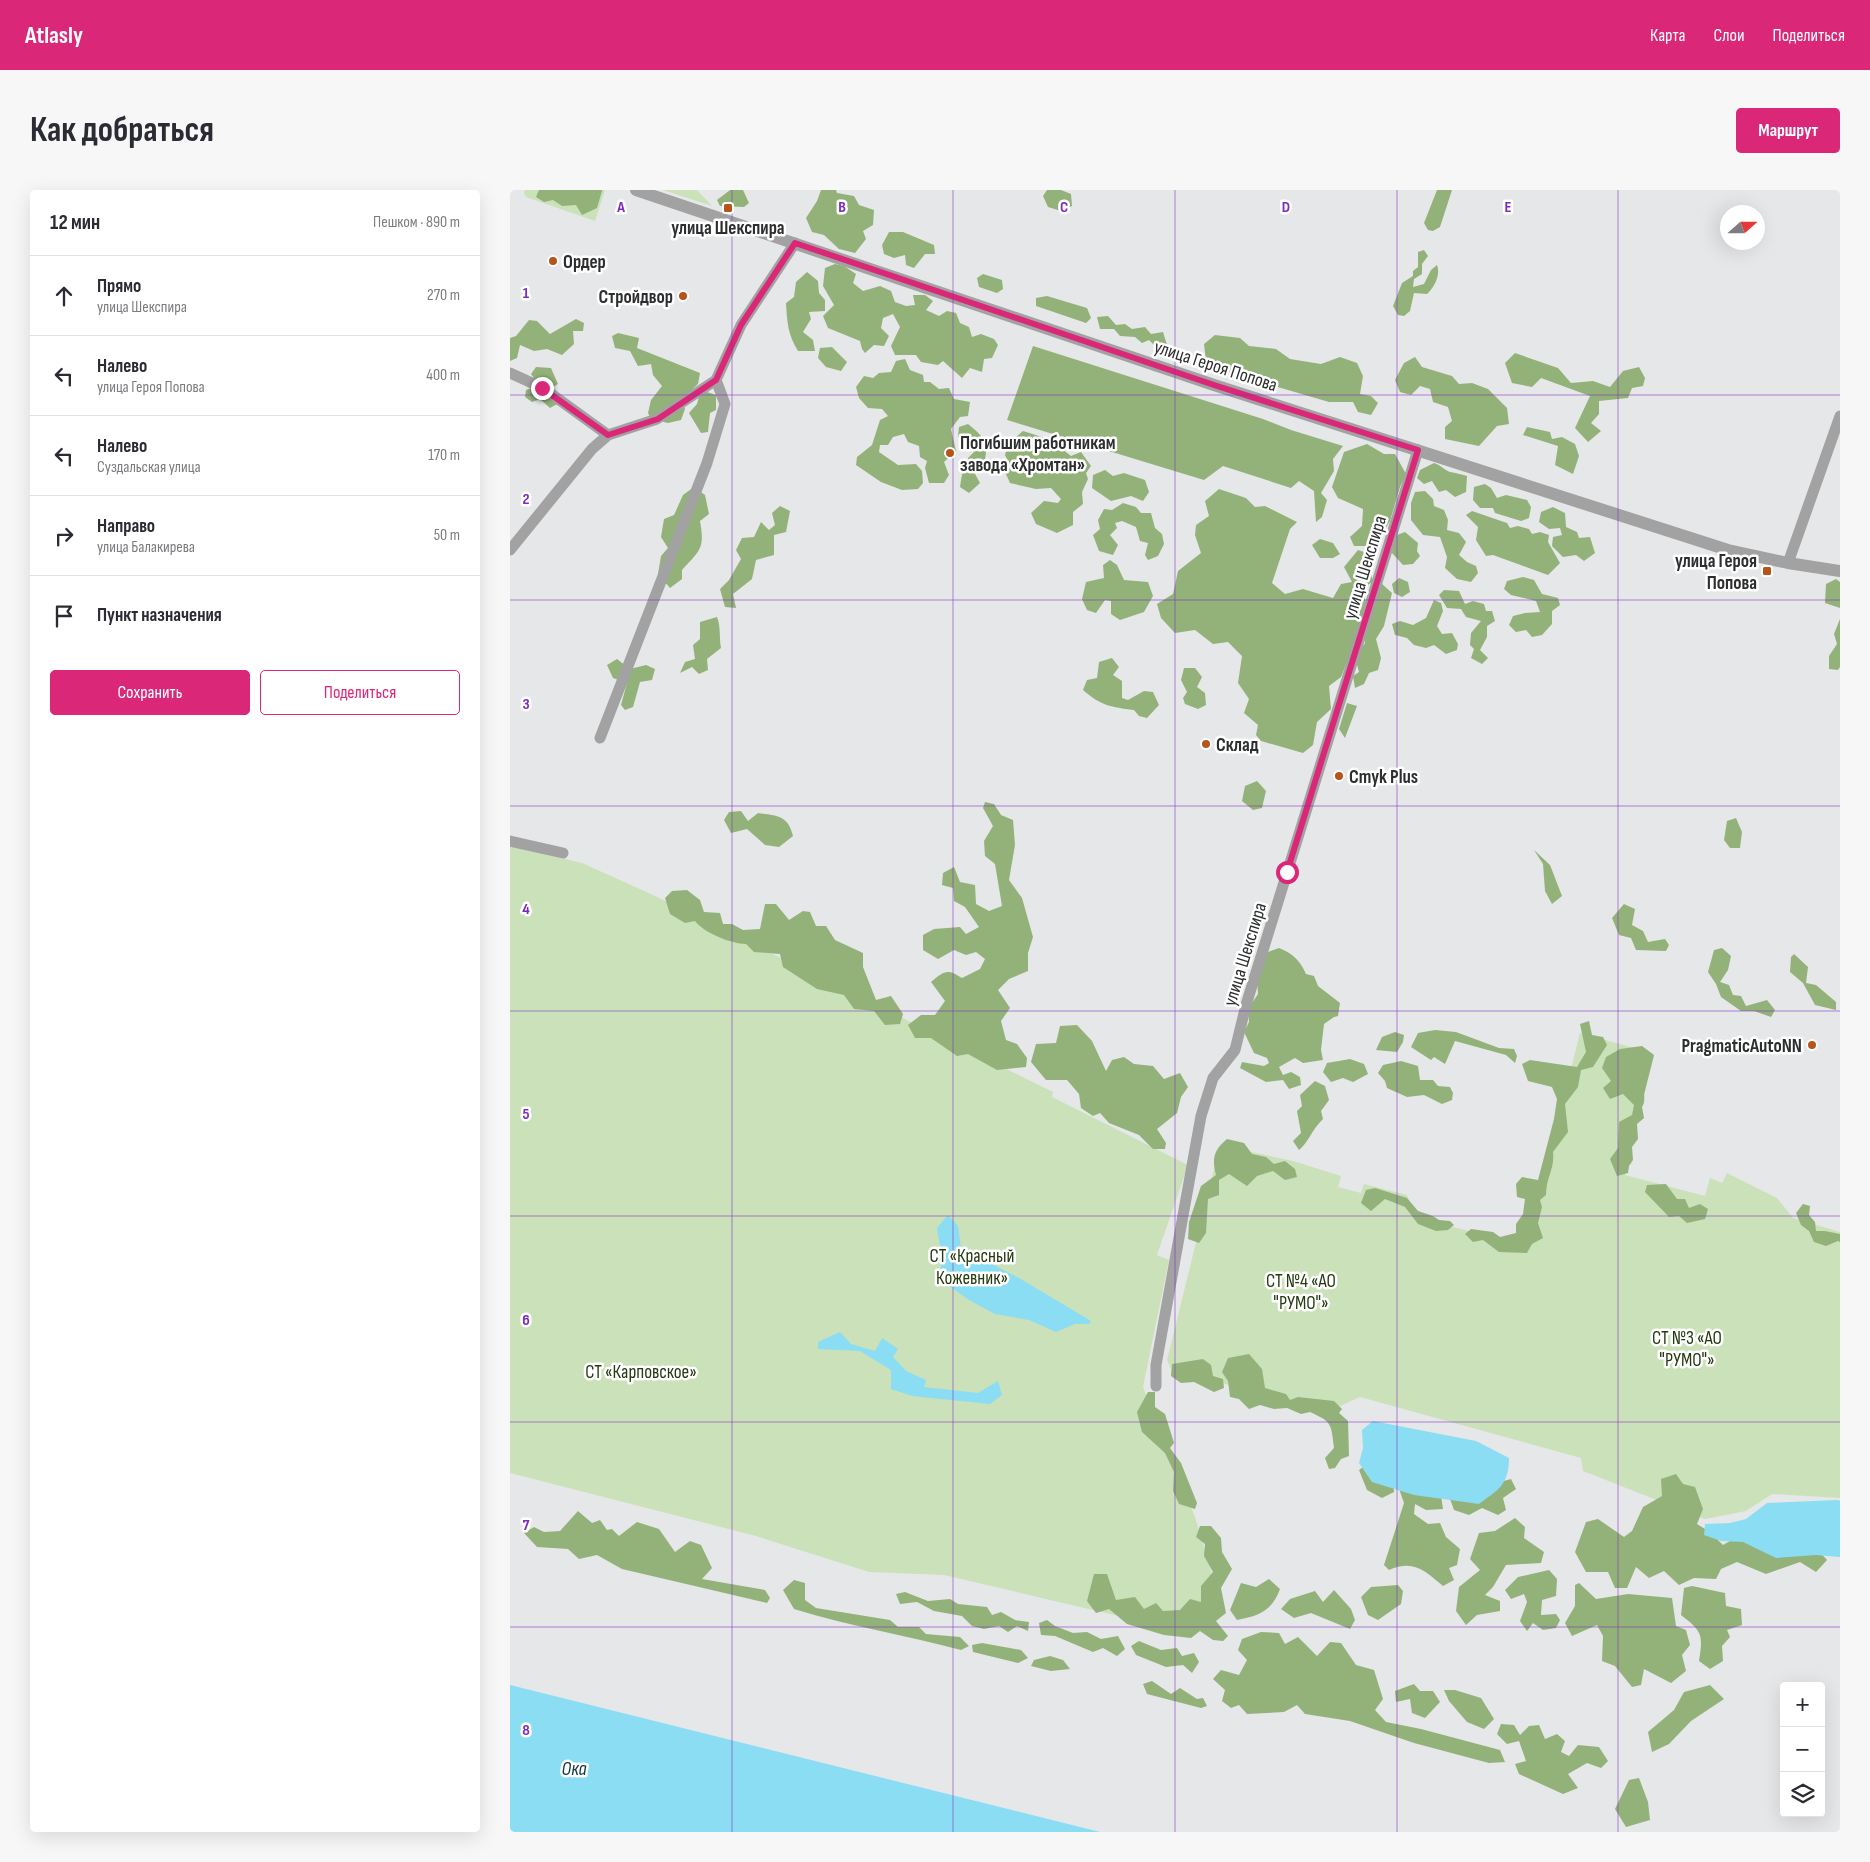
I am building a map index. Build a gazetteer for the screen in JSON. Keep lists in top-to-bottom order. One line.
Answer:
{"streets":{"street":["улица Героя Попова","улица Шекспира"]},"crossings":[["улица Героя Попова","улица Шекспира"]],"water":["Ока"],"parks":["СТ «Красный Кожевник»","СТ №4 «АО \"РУМО\"»","СТ №3 «АО \"РУМО\"»","СТ «Карповское»"],"places":{"transit":["улица Шекспира","улица Героя Попова"],"other":["Ордер","Стройдвор","Погибшим работникам завода «Хромтан»","Склад","Cmyk Plus","PragmaticAutoNN"]},"north":"right","page":{"header":"Atlasly","nav":["Карта","Слои","Поделиться"],"buttons":["Маршрут",["Сохранить","Поделиться"]],"title":"Как добраться","heading":["12 мин","Пешком · 890 m"],"list":[["Прямо","улица Шекспира","270 m"],["Налево","улица Героя Попова","400 m"],["Налево","Суздальская улица","170 m"],["Направо","улица Балакирева","50 m"],"Пункт назначения"],"map_buttons":["+","−"]},"grid":{"columns":["A","B","C","D","E"],"rows":["1","2","3","4","5","6","7","8"]}}
